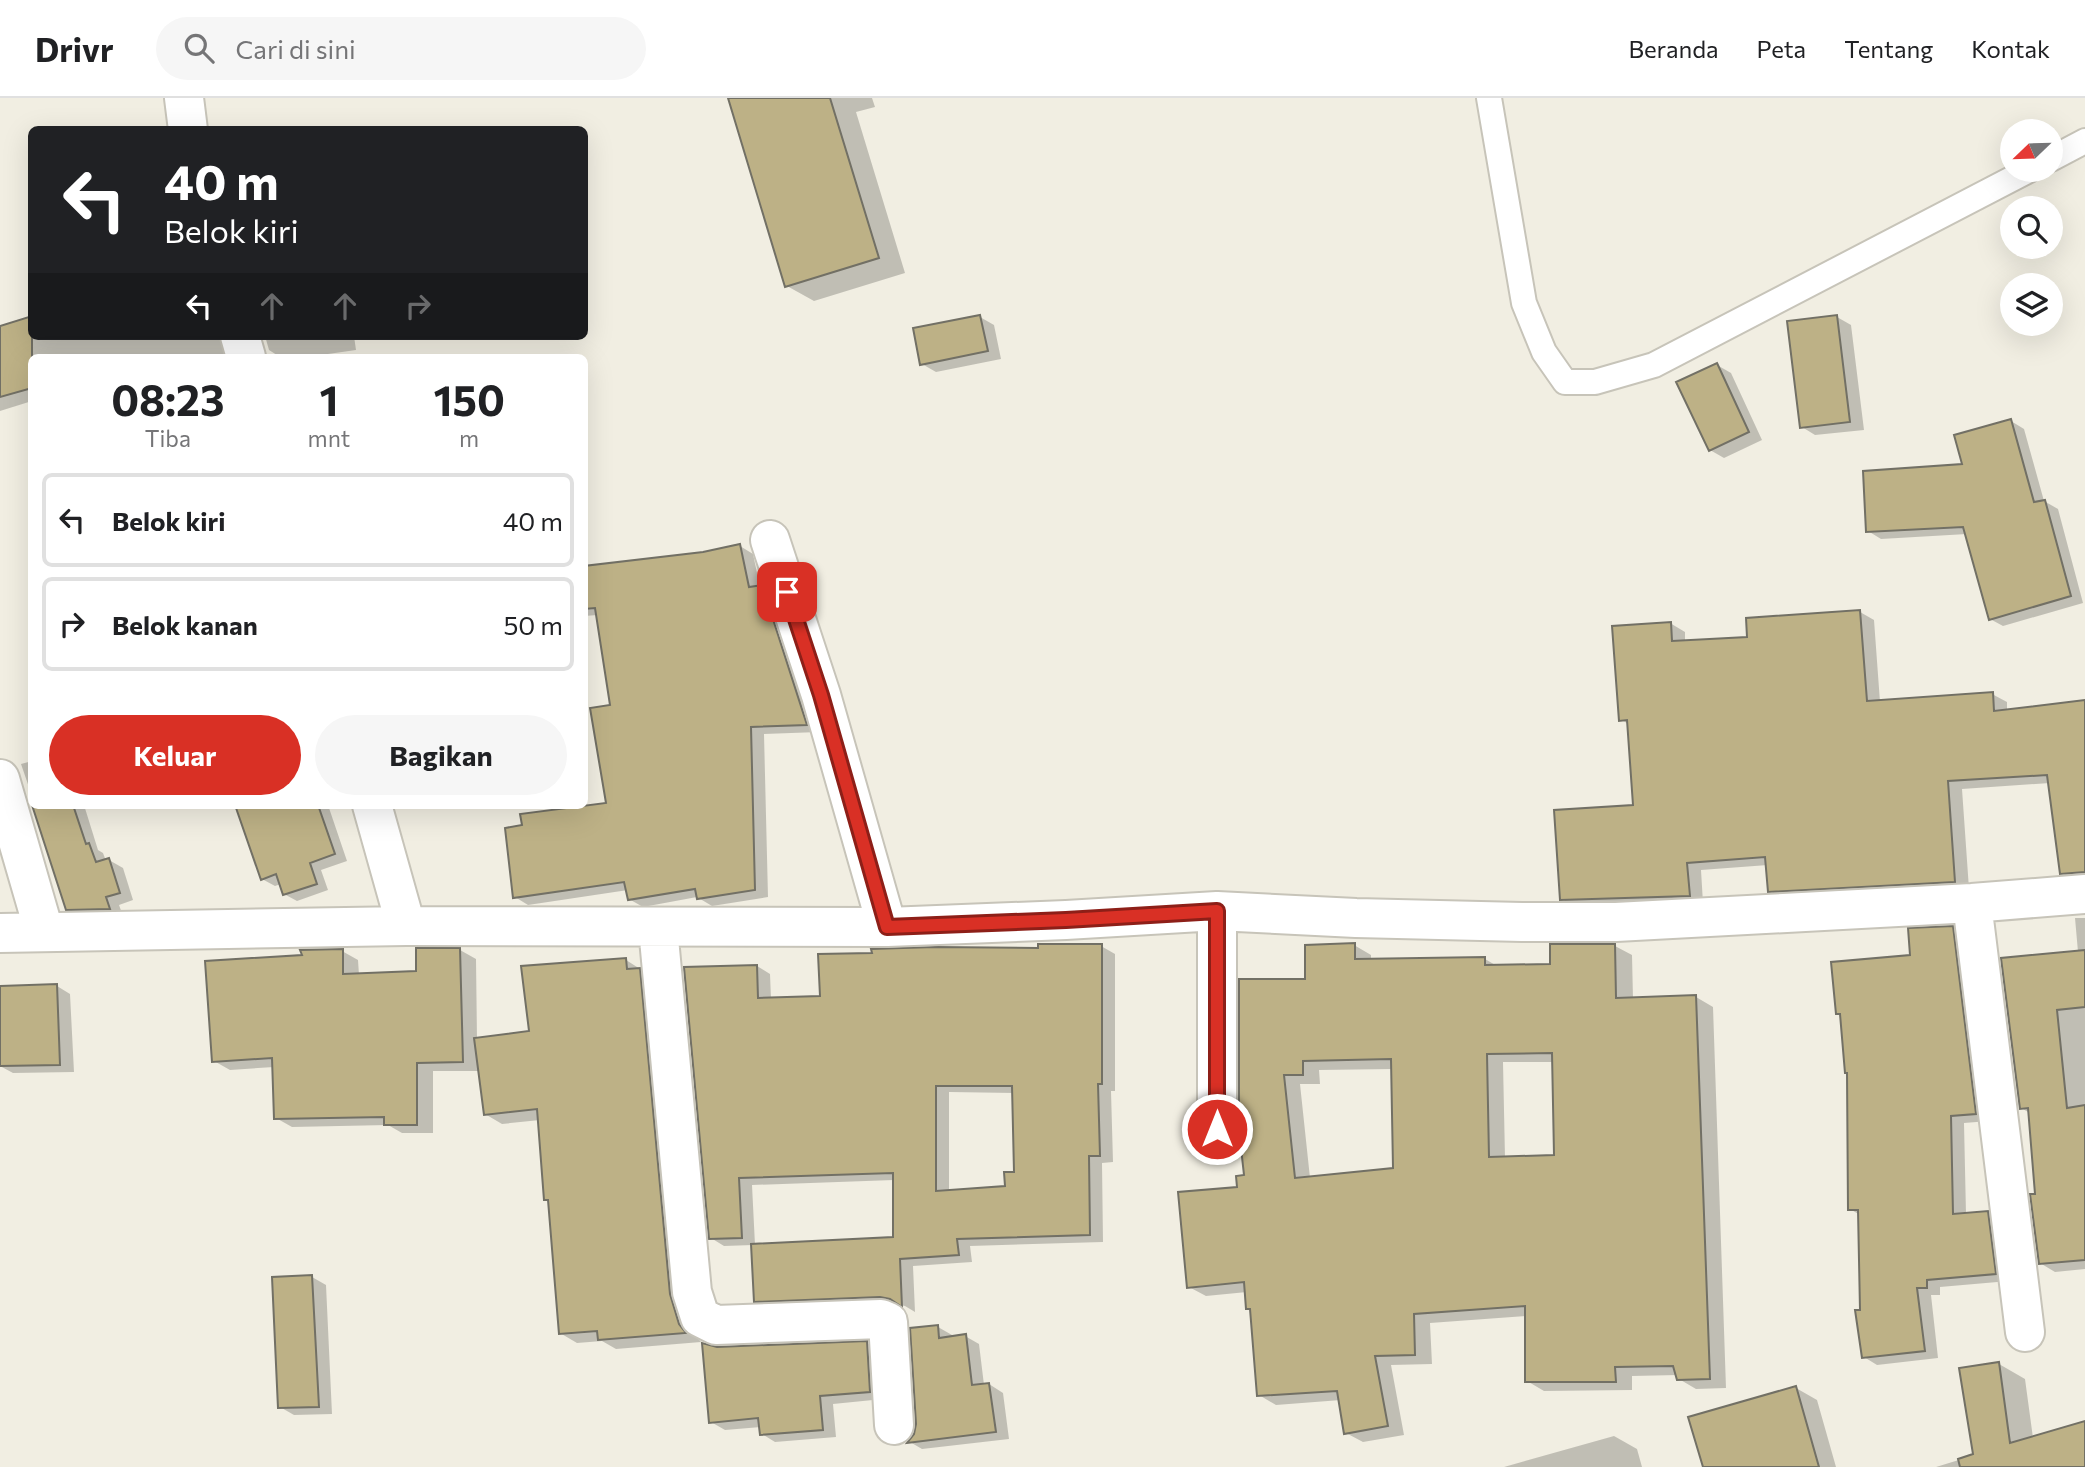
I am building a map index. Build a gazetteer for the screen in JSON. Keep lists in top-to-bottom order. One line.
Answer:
{"north":"bottom left","page":{"header":"Drivr","search":"Cari di sini","nav":["Beranda","Peta","Tentang","Kontak"],"turn":["40 m","Belok kiri"],"eta":["08:23","Tiba","1","mnt","150","m"],"list":[{"name":"Belok kiri","value":"40 m"},{"name":"Belok kanan","value":"50 m"}],"buttons":["Keluar","Bagikan"]}}
